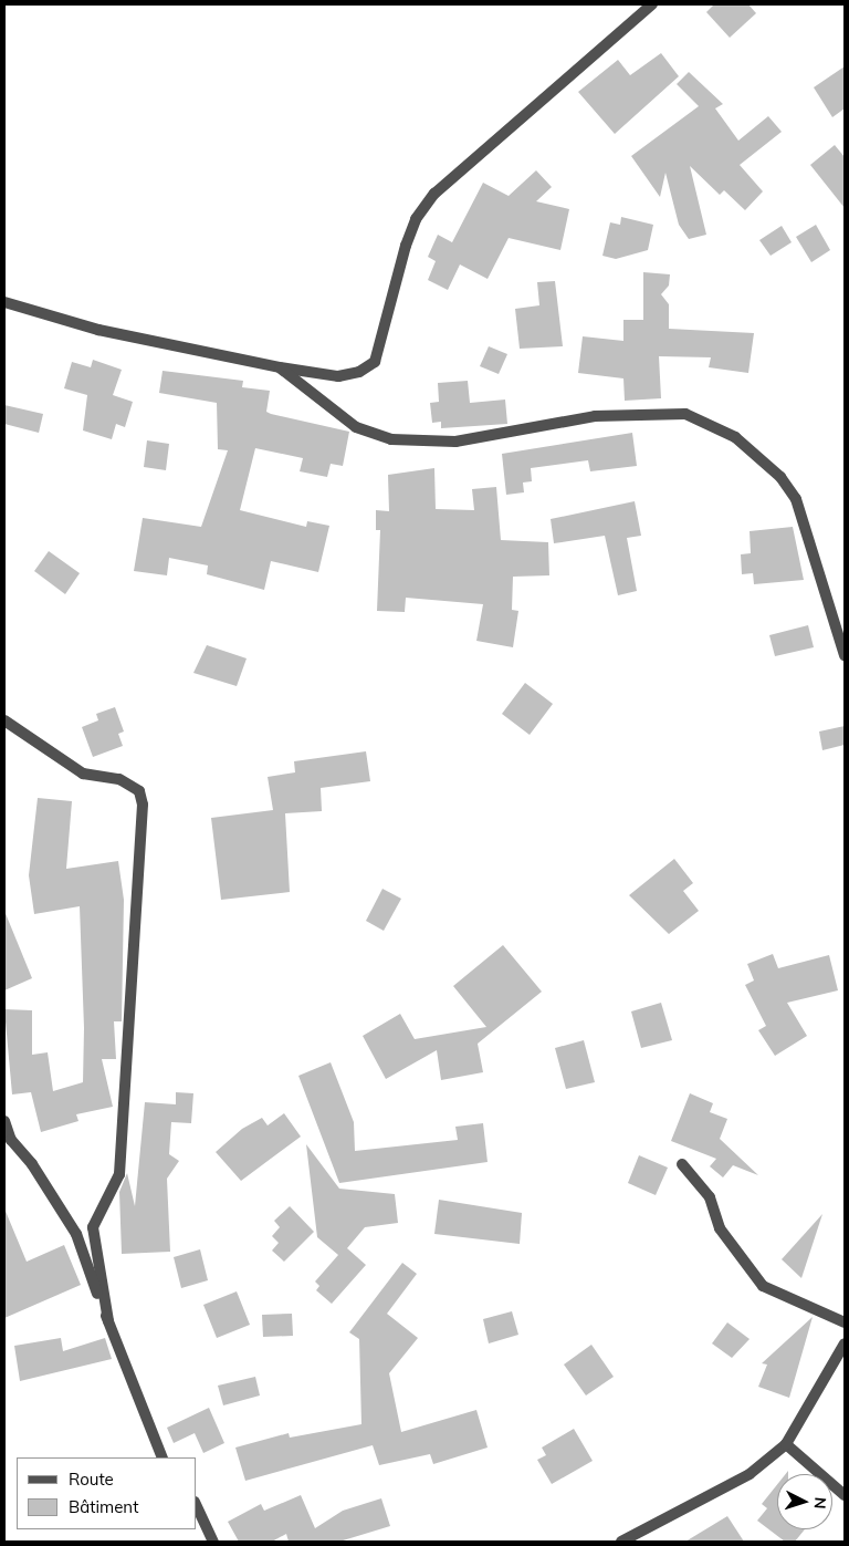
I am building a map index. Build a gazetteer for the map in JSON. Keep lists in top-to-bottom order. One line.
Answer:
{"legend":["Route","Bâtiment"],"north":"right"}
